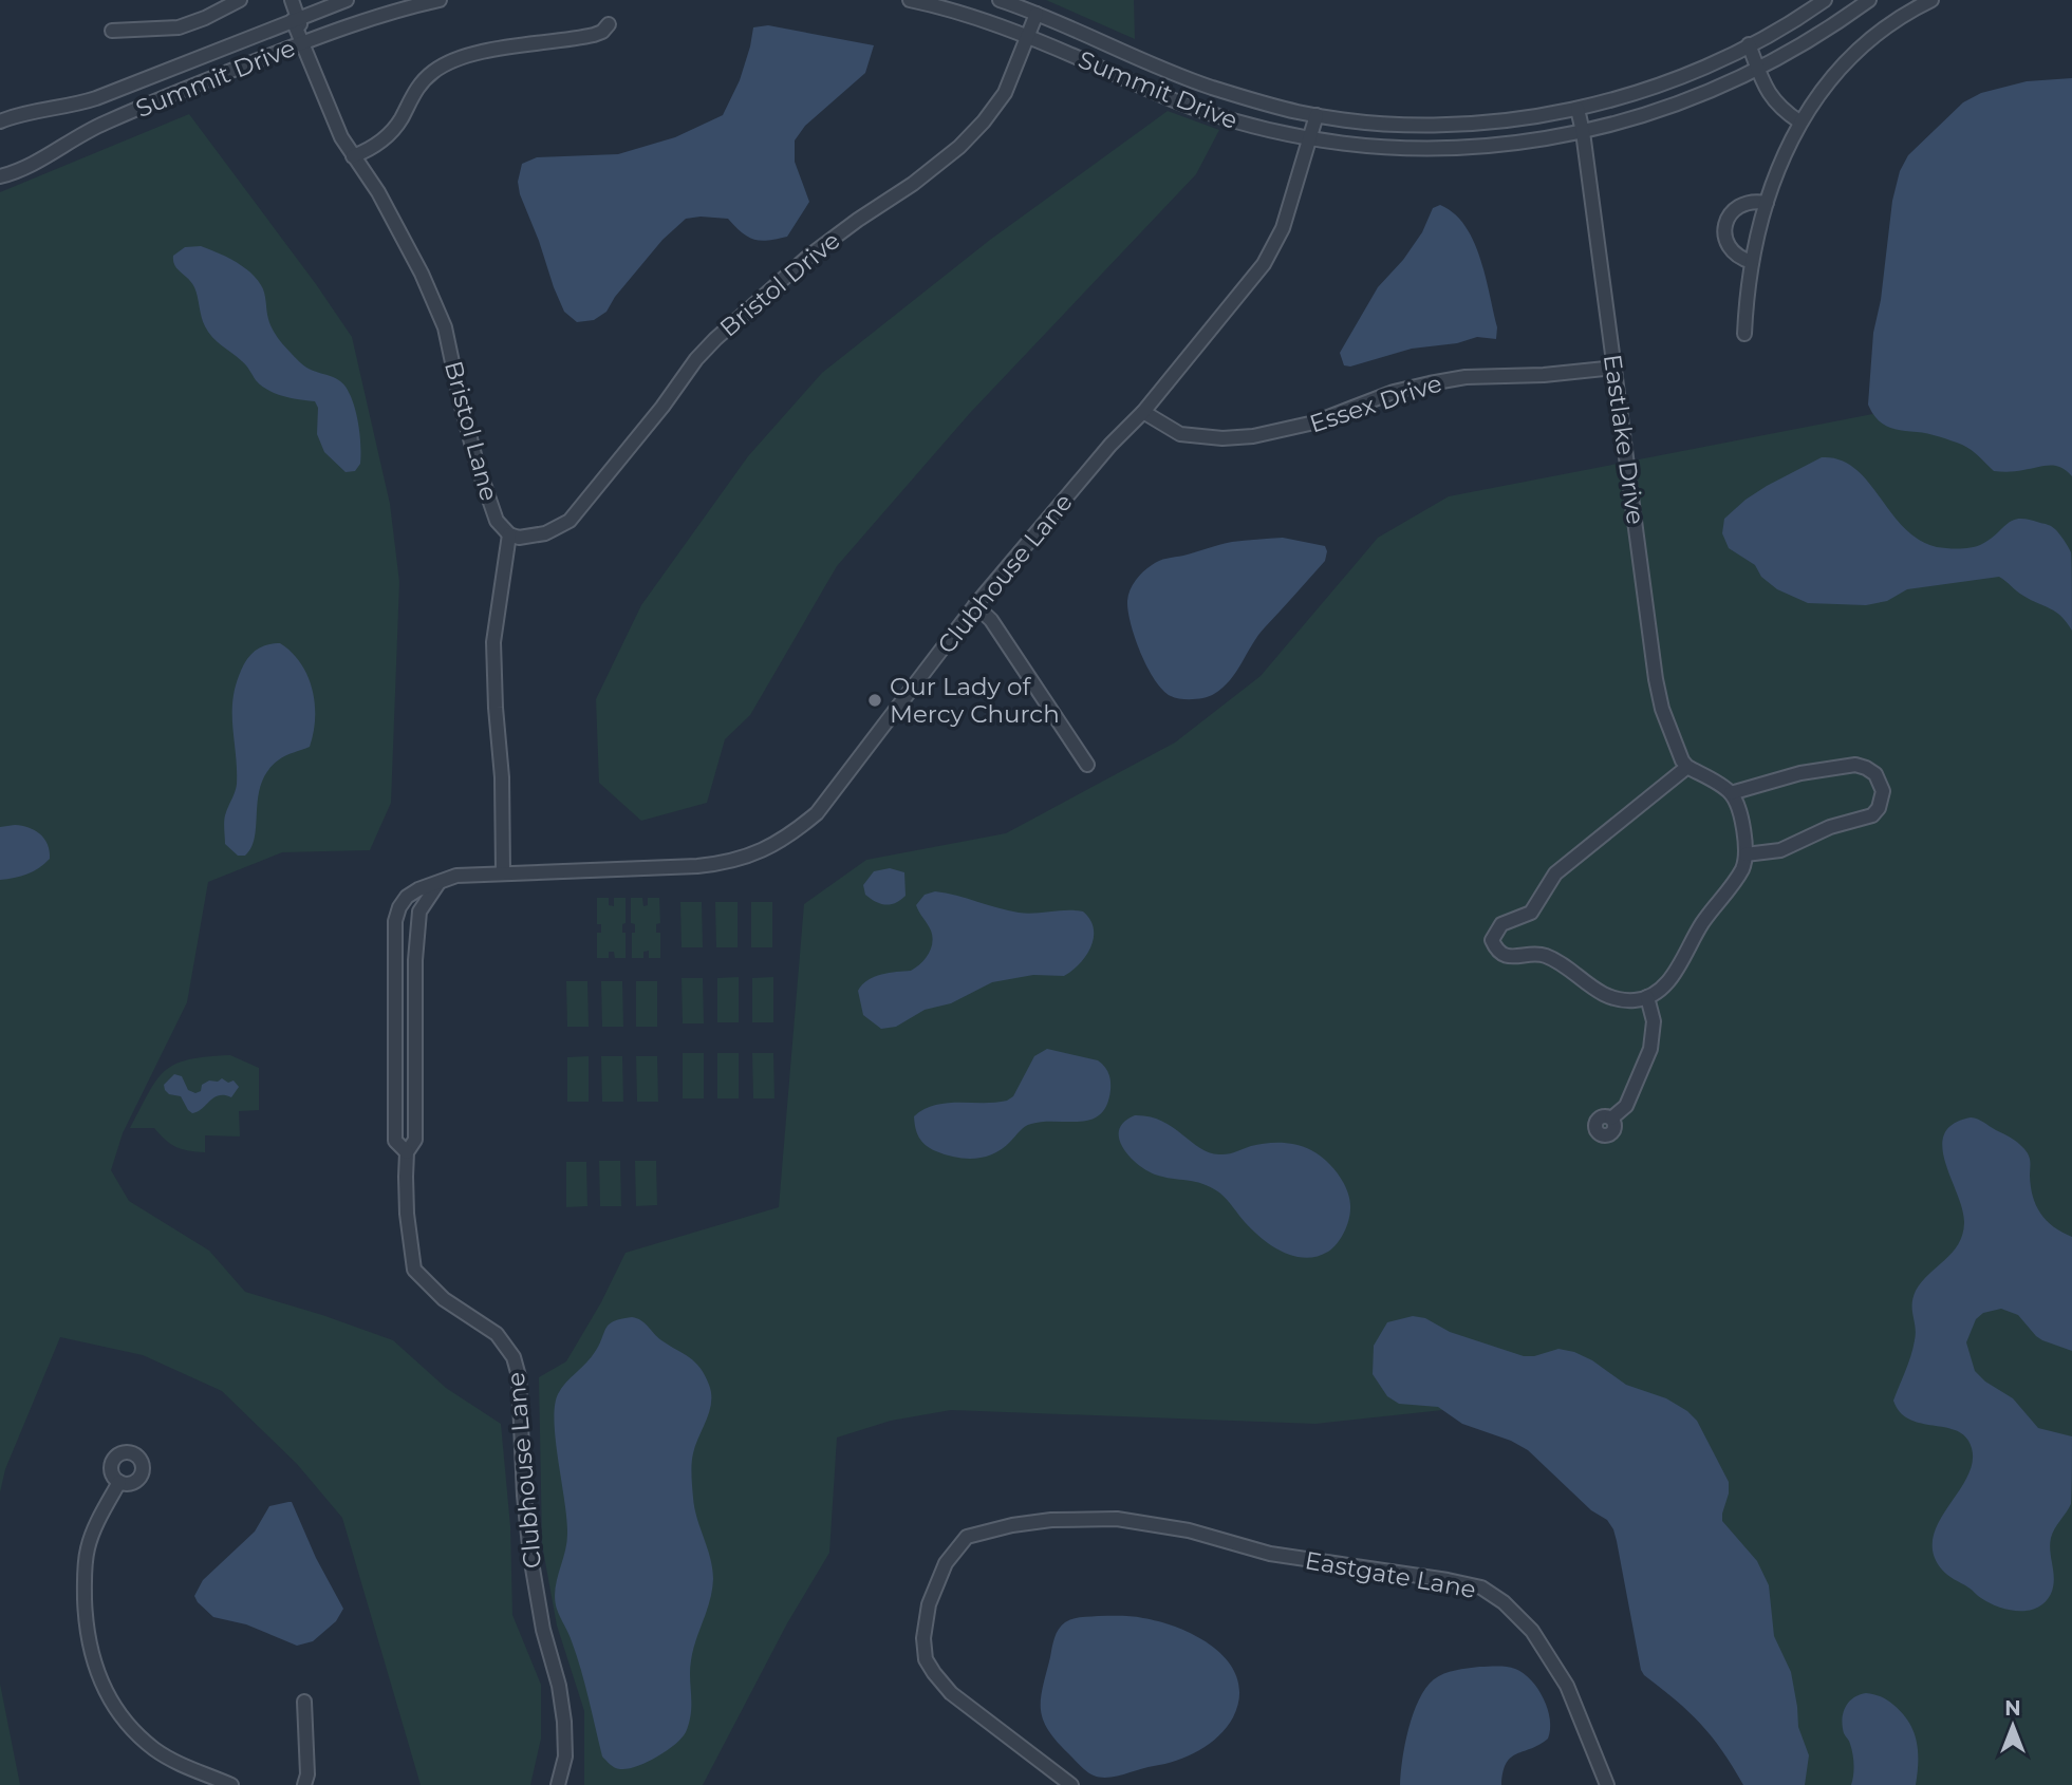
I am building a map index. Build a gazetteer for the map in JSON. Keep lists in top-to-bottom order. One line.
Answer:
{"streets":{"street":["Summit Drive","Bristol Drive","Essex Drive","Bristol Lane","Eastlake Drive","Clubhouse Lane","Eastgate Lane"]},"crossings":[["Summit Drive","Bristol Drive"],["Summit Drive","Bristol Lane"],["Summit Drive","Eastlake Drive"],["Summit Drive","Clubhouse Lane"],["Bristol Drive","Bristol Lane"],["Essex Drive","Eastlake Drive"],["Essex Drive","Clubhouse Lane"]],"places":["Our Lady of Mercy Church"],"north":"top"}
